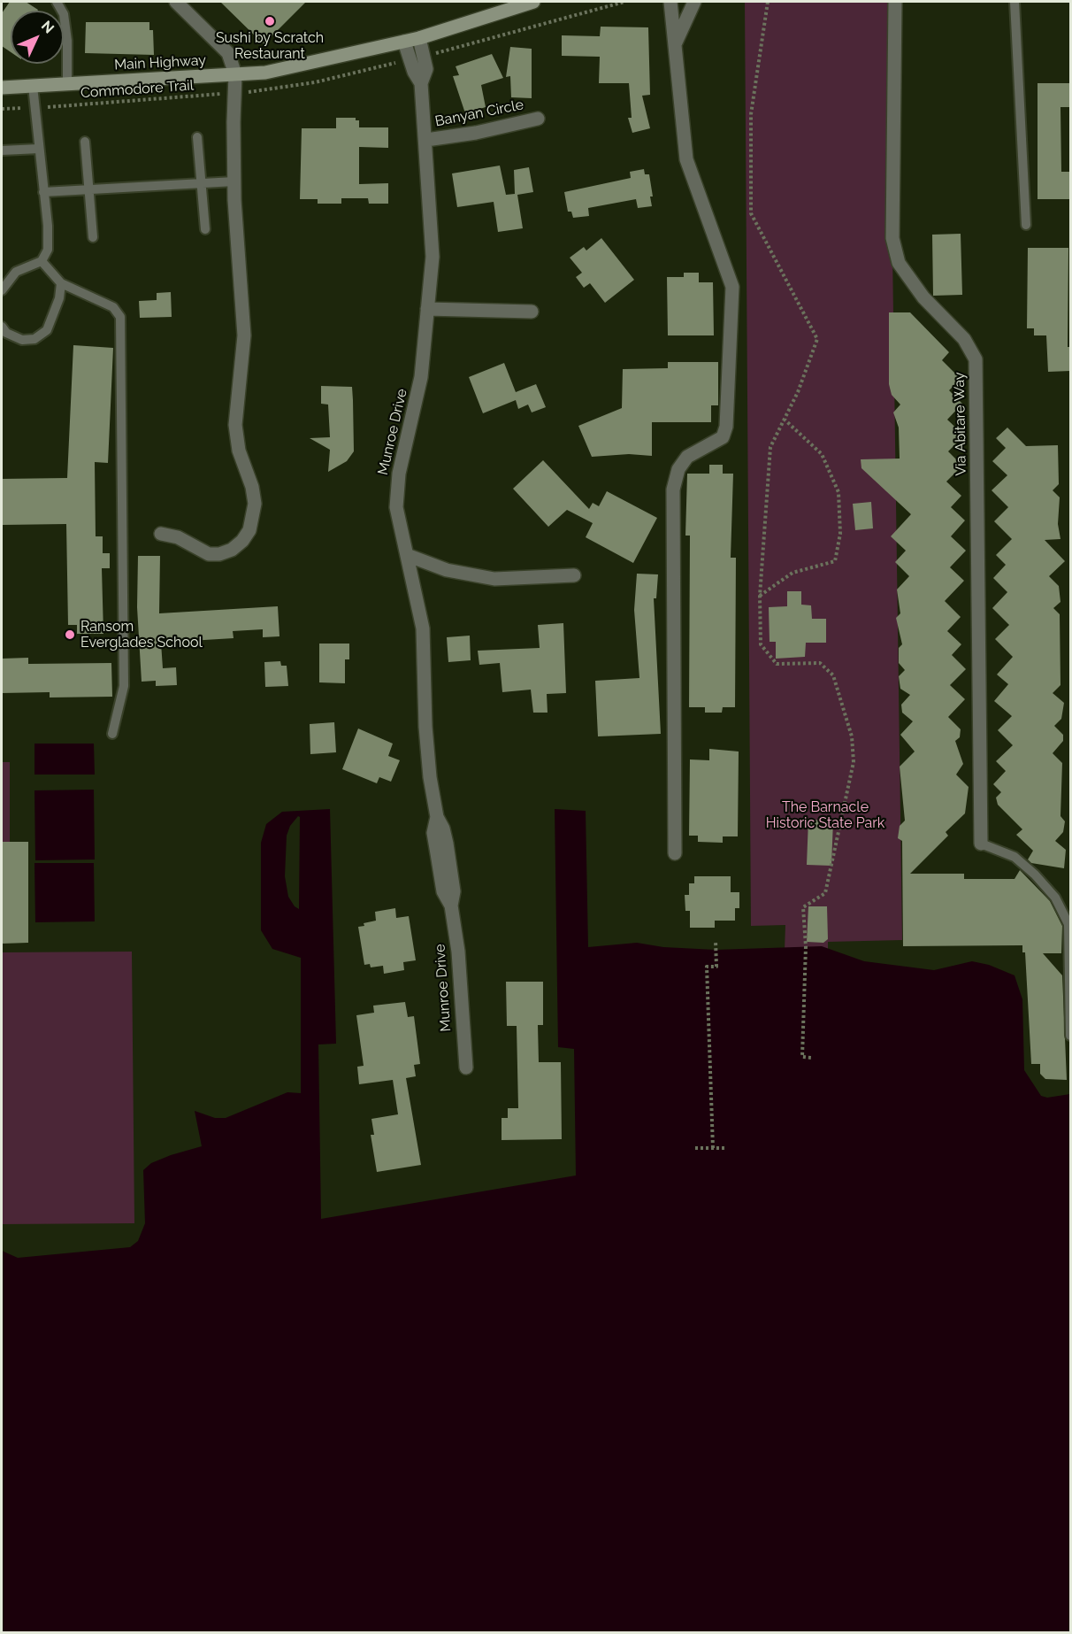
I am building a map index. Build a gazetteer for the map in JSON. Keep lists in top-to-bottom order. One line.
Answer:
{"streets":{"main road":["Main Highway"],"street":["Banyan Circle","Via Abitare Way","Munroe Drive"],"path":["Commodore Trail"]},"crossings":[["Main Highway","Munroe Drive"],["Banyan Circle","Munroe Drive"]],"parks":["The Barnacle Historic State Park"],"places":["Sushi by Scratch Restaurant","Ransom Everglades School"],"north":"top right"}
